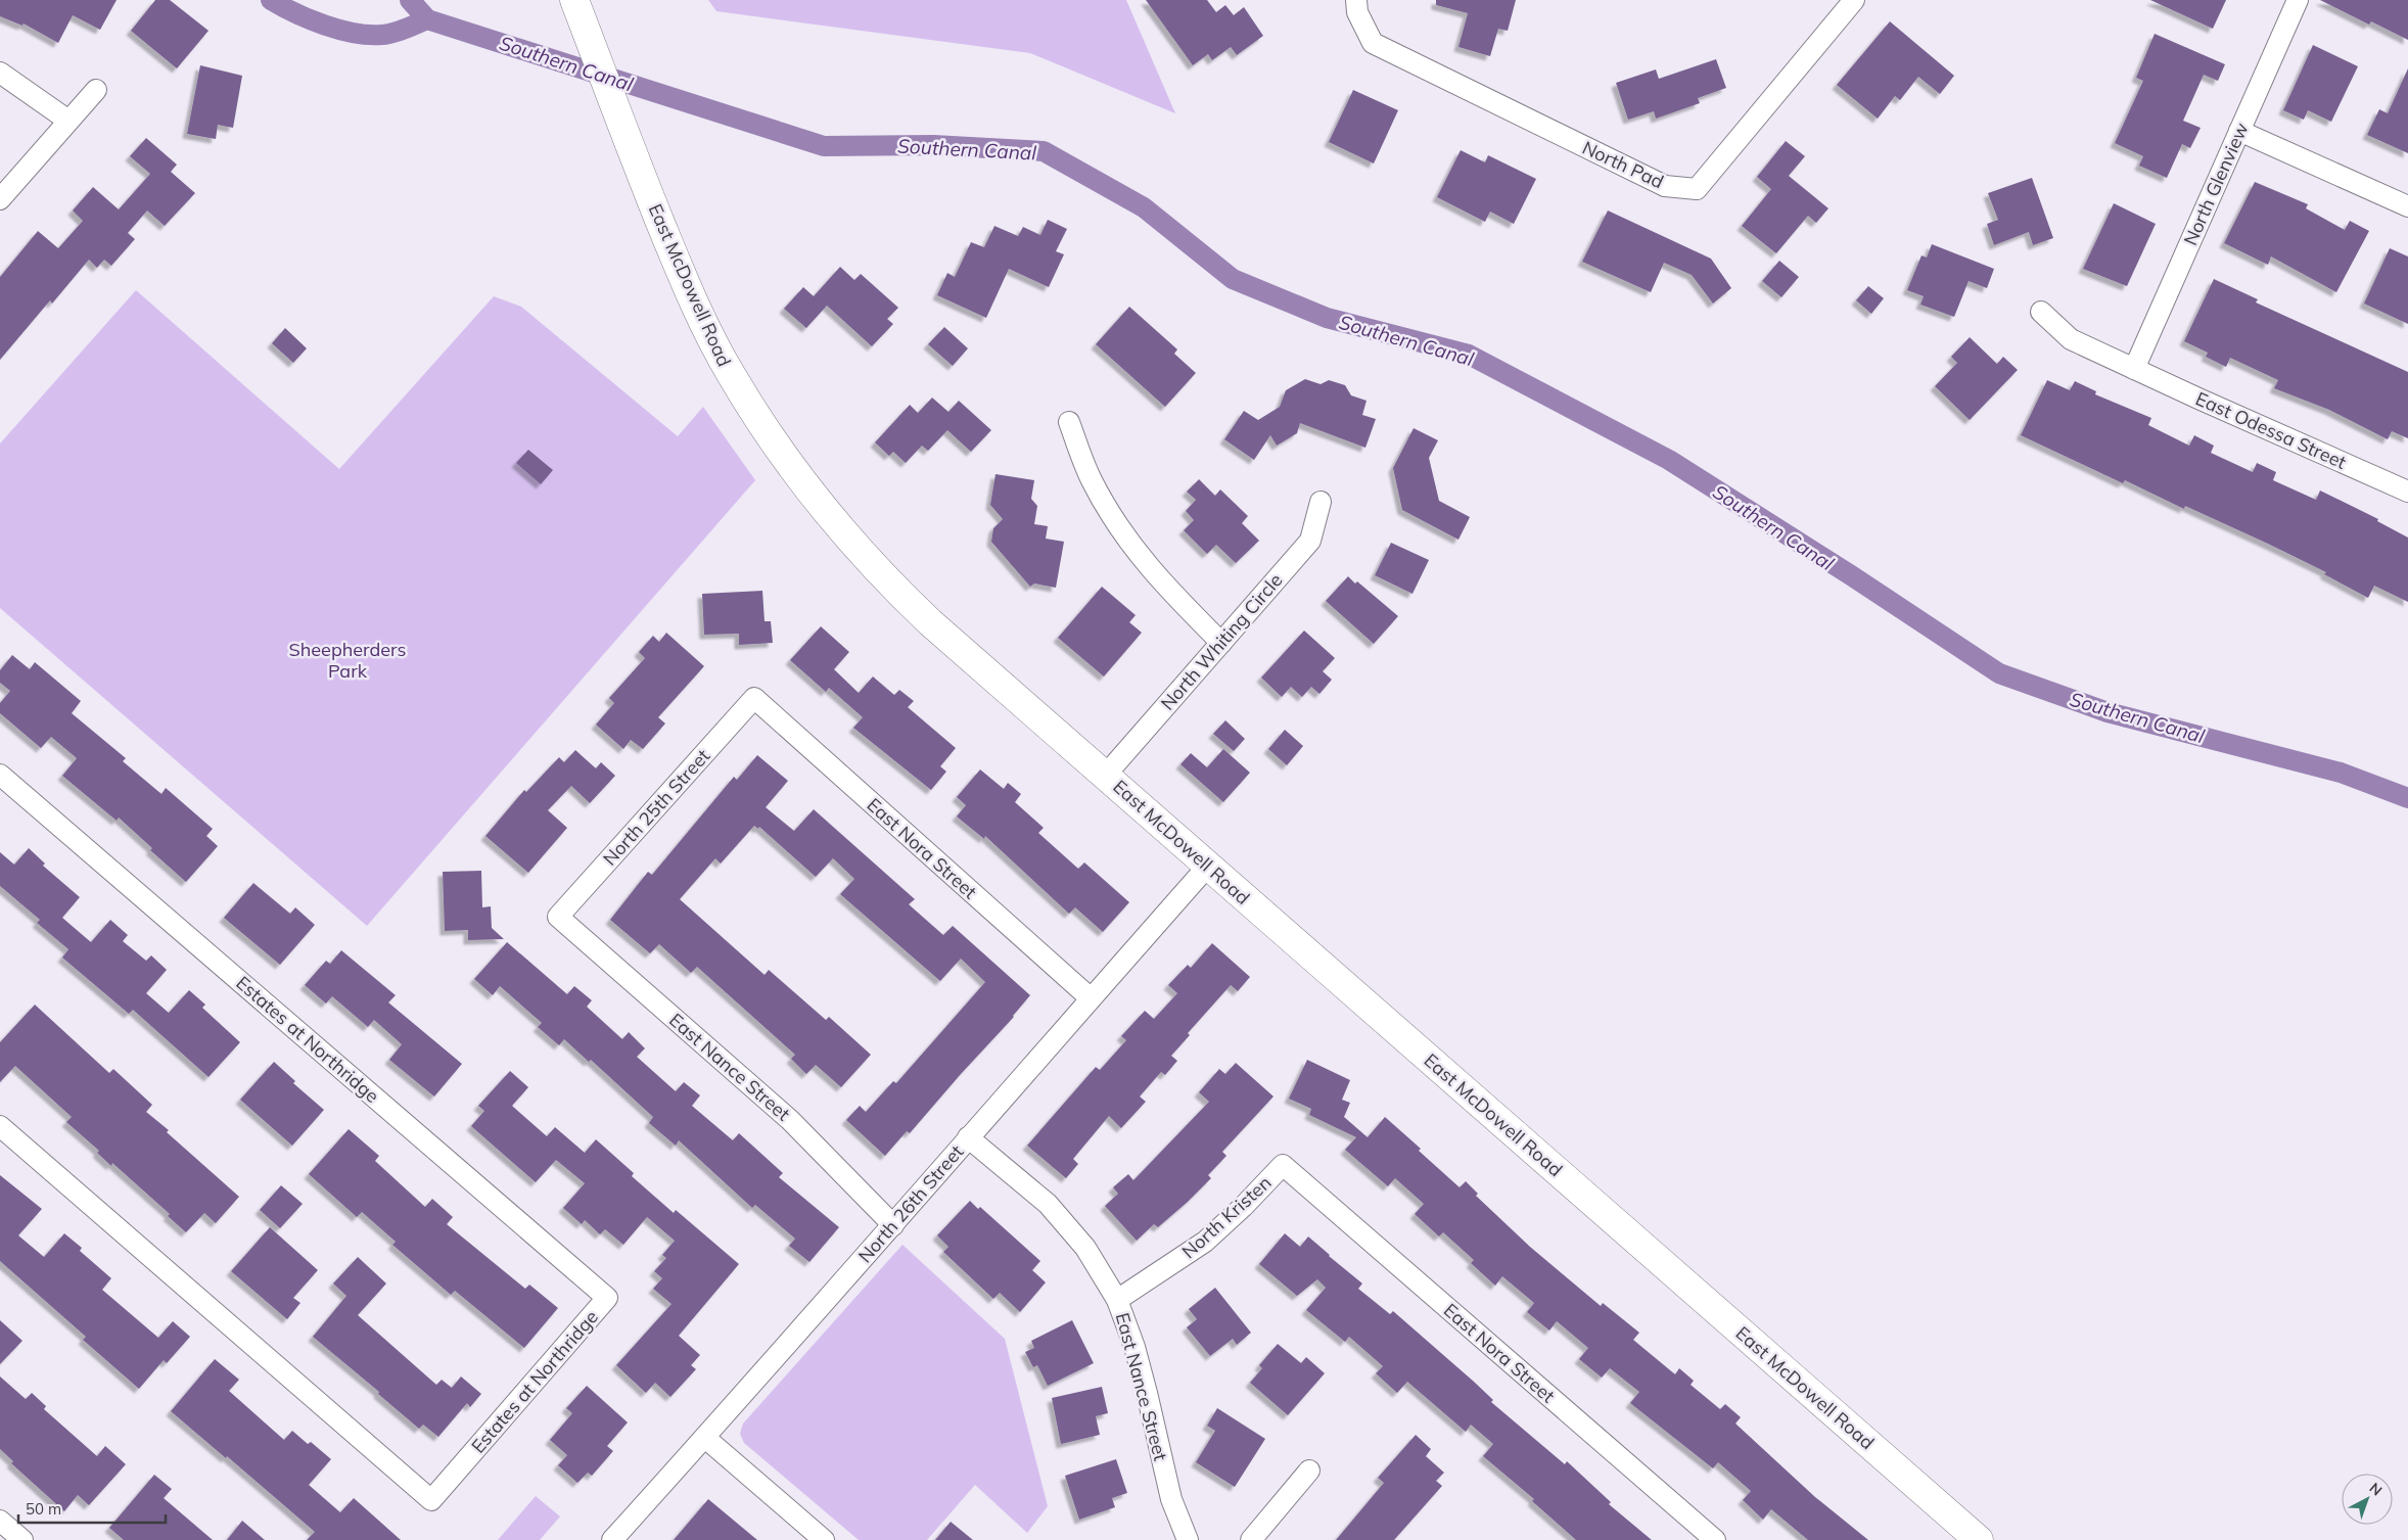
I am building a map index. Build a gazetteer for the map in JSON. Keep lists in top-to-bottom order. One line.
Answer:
{"streets":{"main road":["East McDowell Road"],"street":["North Pad","North Glenview","East Odessa Street","North Whiting Circle","North 25th Street","East Nora Street","Estates at Northridge","East Nance Street","North 26th Street","North Kristen"]},"crossings":[["North Glenview","East Odessa Street"],["East McDowell Road","North Whiting Circle"],["East McDowell Road","North 26th Street"],["North 25th Street","East Nora Street"],["North 25th Street","East Nance Street"],["East Nora Street","North 26th Street"],["East Nora Street","North Kristen"],["East Nance Street","North 26th Street"],["East Nance Street","North Kristen"]],"water":["Southern Canal"],"parks":["Sheepherders Park"],"scale_bar":"50 m","north":"top right"}
